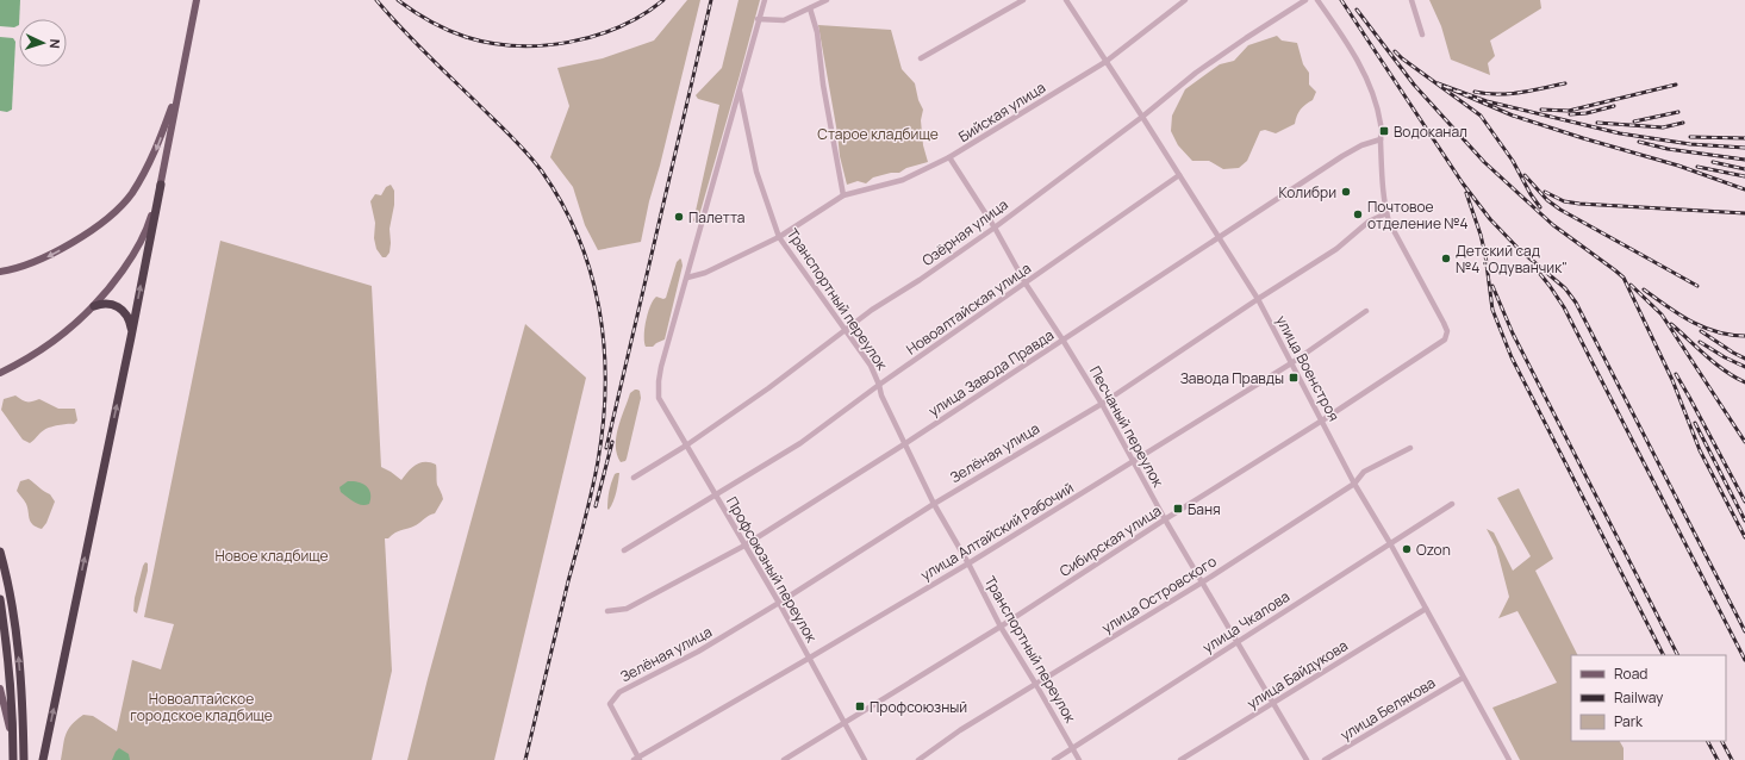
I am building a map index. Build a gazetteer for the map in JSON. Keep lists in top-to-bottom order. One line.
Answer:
{"streets":{"street":["Бийская улица","Озёрная улица","Транспортный переулок","Новоалтайская улица","улица Военстроя","улица Завода Правда","Песчаный переулок","Зелёная улица","улица Алтайский Рабочий","Сибирская улица","Профсоюзный переулок","улица Островского","улица Чкалова","улица Байдукова","улица Белякова"]},"crossings":[["Бийская улица","Транспортный переулок"],["Бийская улица","улица Военстроя"],["Бийская улица","Песчаный переулок"],["Бийская улица","Профсоюзный переулок"],["Озёрная улица","Транспортный переулок"],["Озёрная улица","улица Военстроя"],["Озёрная улица","Песчаный переулок"],["Озёрная улица","Профсоюзный переулок"],["Транспортный переулок","Новоалтайская улица"],["Транспортный переулок","улица Завода Правда"],["Транспортный переулок","Зелёная улица"],["Транспортный переулок","улица Алтайский Рабочий"],["Транспортный переулок","Сибирская улица"],["Транспортный переулок","улица Островского"],["Транспортный переулок","улица Чкалова"],["Новоалтайская улица","улица Военстроя"],["Новоалтайская улица","Песчаный переулок"],["Новоалтайская улица","Профсоюзный переулок"],["улица Военстроя","улица Завода Правда"],["улица Военстроя","Зелёная улица"],["улица Военстроя","улица Алтайский Рабочий"],["улица Военстроя","Сибирская улица"],["улица Военстроя","улица Островского"],["улица Военстроя","улица Чкалова"],["улица Военстроя","улица Байдукова"],["улица Военстроя","улица Белякова"],["улица Завода Правда","Песчаный переулок"],["улица Завода Правда","Профсоюзный переулок"],["Песчаный переулок","Зелёная улица"],["Песчаный переулок","улица Алтайский Рабочий"],["Песчаный переулок","Сибирская улица"],["Песчаный переулок","улица Островского"],["Песчаный переулок","улица Чкалова"],["Песчаный переулок","улица Байдукова"],["Зелёная улица","улица Алтайский Рабочий"],["Зелёная улица","Сибирская улица"],["Зелёная улица","Профсоюзный переулок"],["улица Алтайский Рабочий","Профсоюзный переулок"],["Сибирская улица","Профсоюзный переулок"]],"parks":["Старое кладбище","Новое кладбище","Новоалтайское городское кладбище"],"places":{"transit":["Водоканал","Завода Правды","Баня","Профсоюзный"],"other":["Колибри","Почтовое отделение №4","Палетта","Детский сад №4 \"Одуванчик\"","Ozon"]},"legend":["Road","Railway","Park"],"north":"right"}
